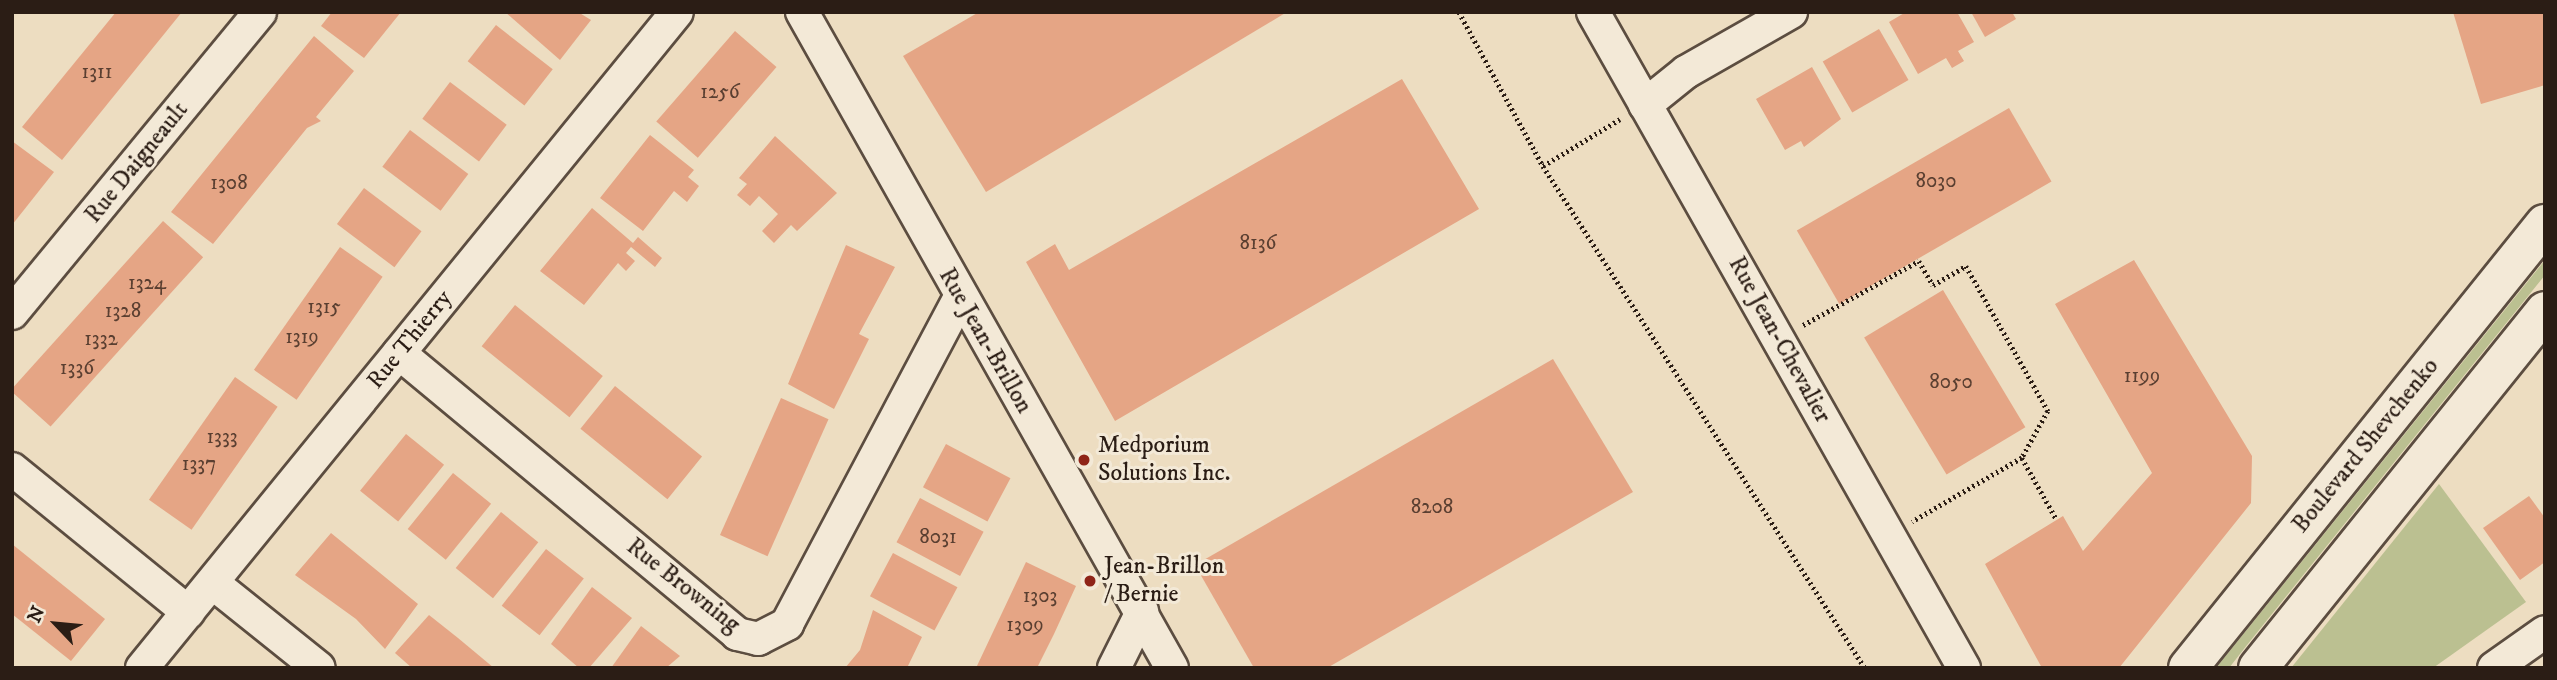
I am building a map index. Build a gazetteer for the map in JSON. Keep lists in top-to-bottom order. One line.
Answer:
{"streets":{"street":["Rue Daigneault","Rue Thierry","Rue Jean-Chevalier","Rue Jean-Brillon","Boulevard Shevchenko","Rue Browning"]},"crossings":[["Rue Thierry","Rue Browning"],["Rue Jean-Brillon","Rue Browning"]],"places":["Medporium Solutions Inc.","Jean-Brillon / Bernie"],"house_numbers":["1311","1256","8030","1308","8136","1324","1315","1328","1319","1332","1336","1199","8050","1333","1337","8208","8031","1303","1309"],"north":"top left"}
